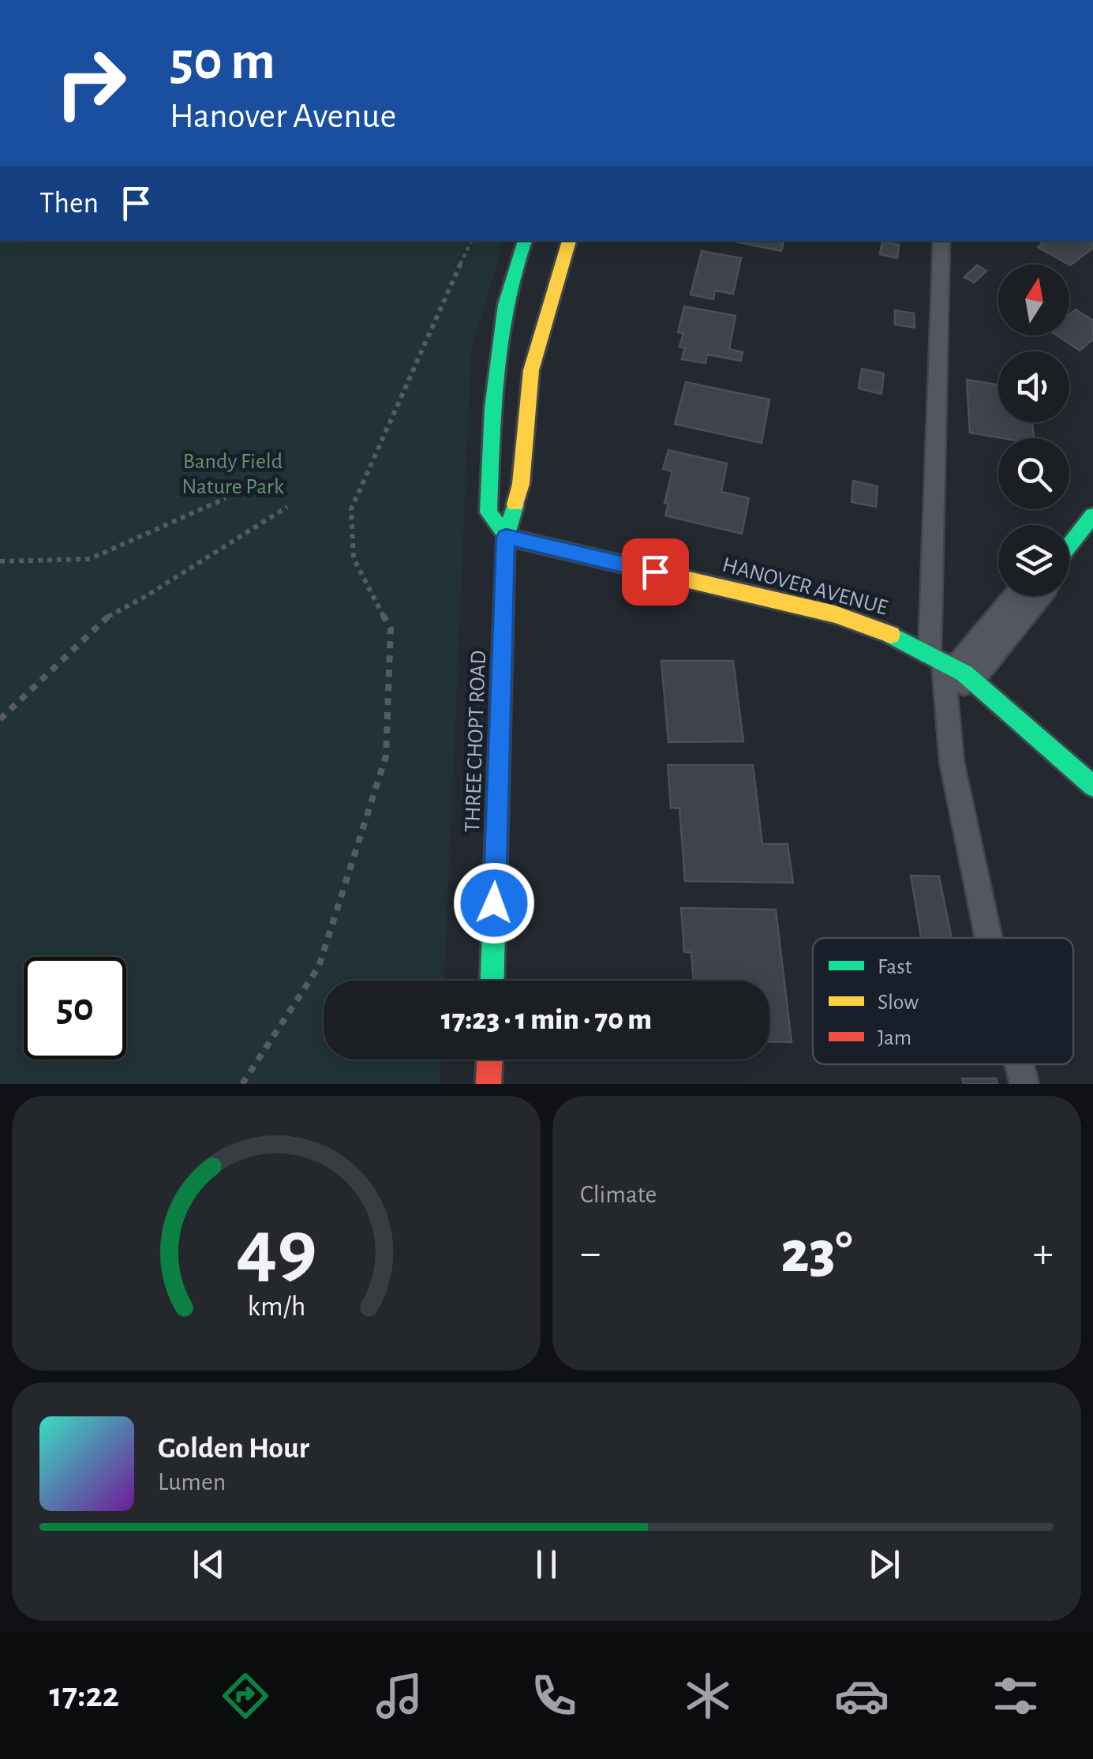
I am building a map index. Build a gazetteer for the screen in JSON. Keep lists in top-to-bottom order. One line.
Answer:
{"streets":{"main road":["HANOVER AVENUE","THREE CHOPT ROAD"]},"crossings":[["HANOVER AVENUE","THREE CHOPT ROAD"]],"parks":["Bandy Field Nature Park"],"legend":["Fast","Slow","Jam"],"north":"top","page":{"turn":["50 m","Hanover Avenue"],"then":"Then","limit":"50","trip":"17:23 · 1 min · 70 m","tile":"Climate","heat":["−","23°","+"],"song":["Golden Hour","Lumen"],"tabs":"17:22","gauge":["49","km/h"]}}
